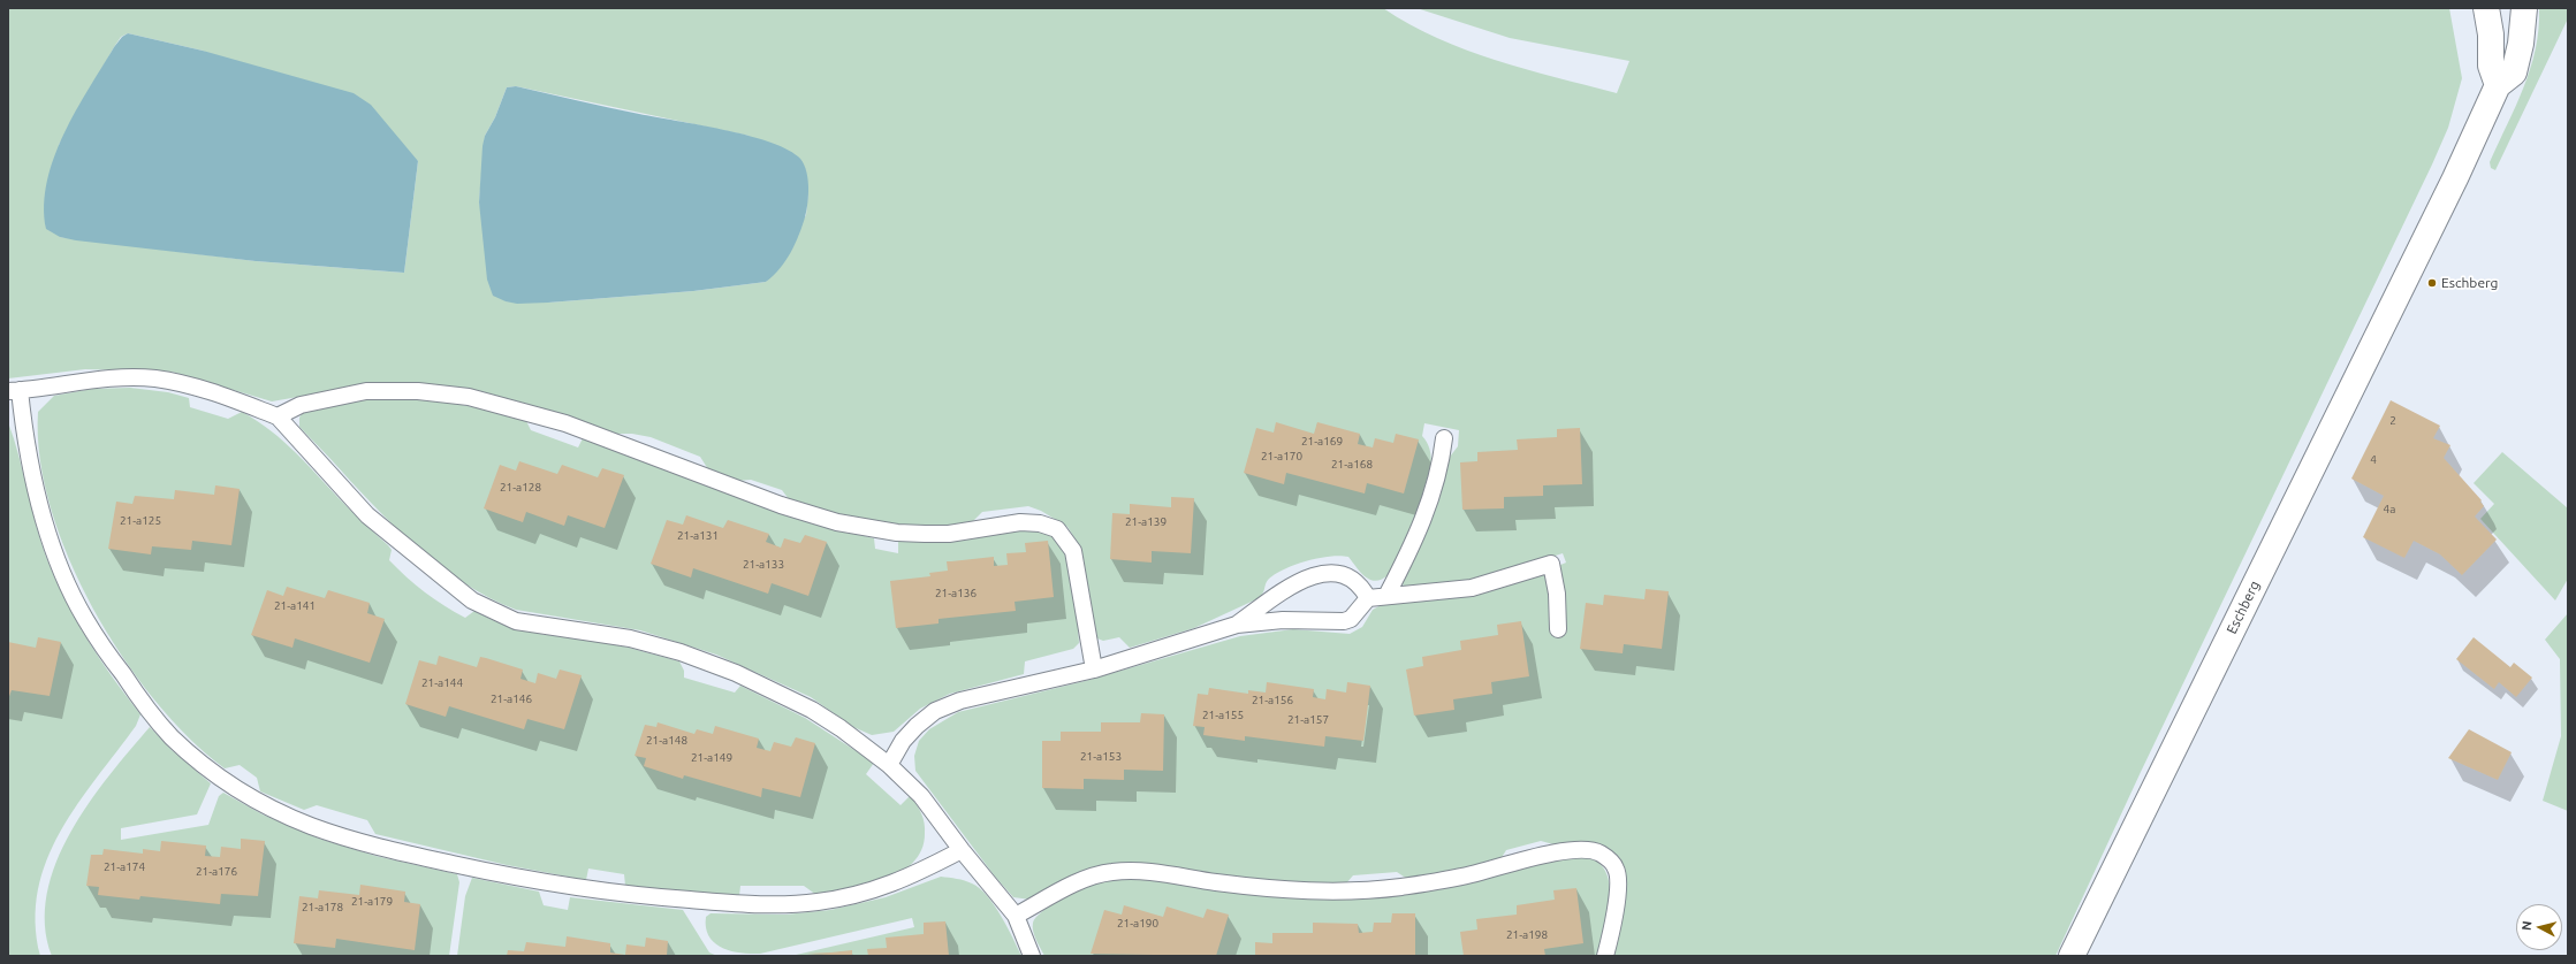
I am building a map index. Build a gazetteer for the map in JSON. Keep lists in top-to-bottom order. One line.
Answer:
{"streets":{"street":["Eschberg"]},"places":["Eschberg"],"house_numbers":["2","21-a169","21-a170","4","21-a168","21-a128","4a","21-a125","21-a139","21-a131","21-a133","21-a136","21-a141","21-a144","21-a146","21-a156","21-a155","21-a157","21-a148","21-a153","21-a149","21-a174","21-a176","21-a179","21-a178","21-a190","21-a198"],"north":"left"}
